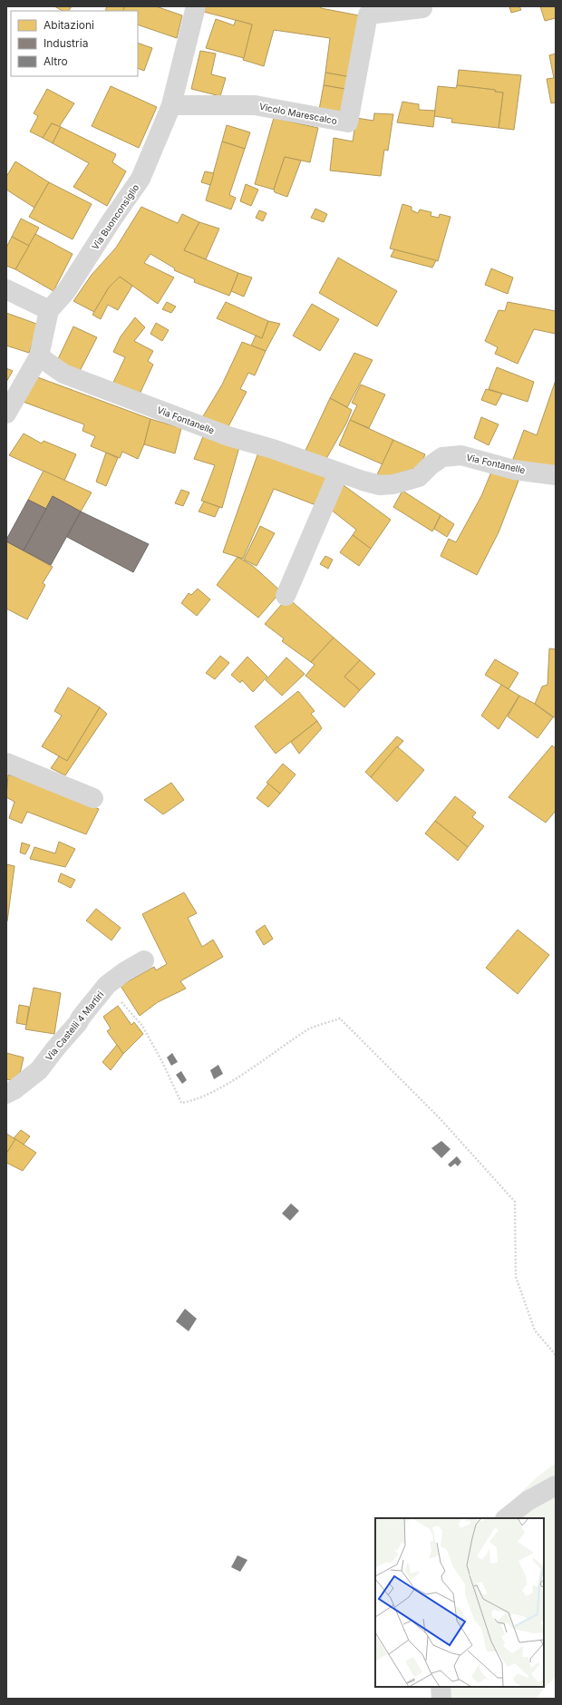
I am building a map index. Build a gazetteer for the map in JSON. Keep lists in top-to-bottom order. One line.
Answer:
{"streets":{"street":["Vicolo Marescalco","Via Buonconsiglio","Via Fontanelle","Via Castelli 4 Martiri"]},"crossings":[["Vicolo Marescalco","Via Buonconsiglio"],["Via Buonconsiglio","Via Fontanelle"]],"legend":["Abitazioni","Industria","Altro"]}
